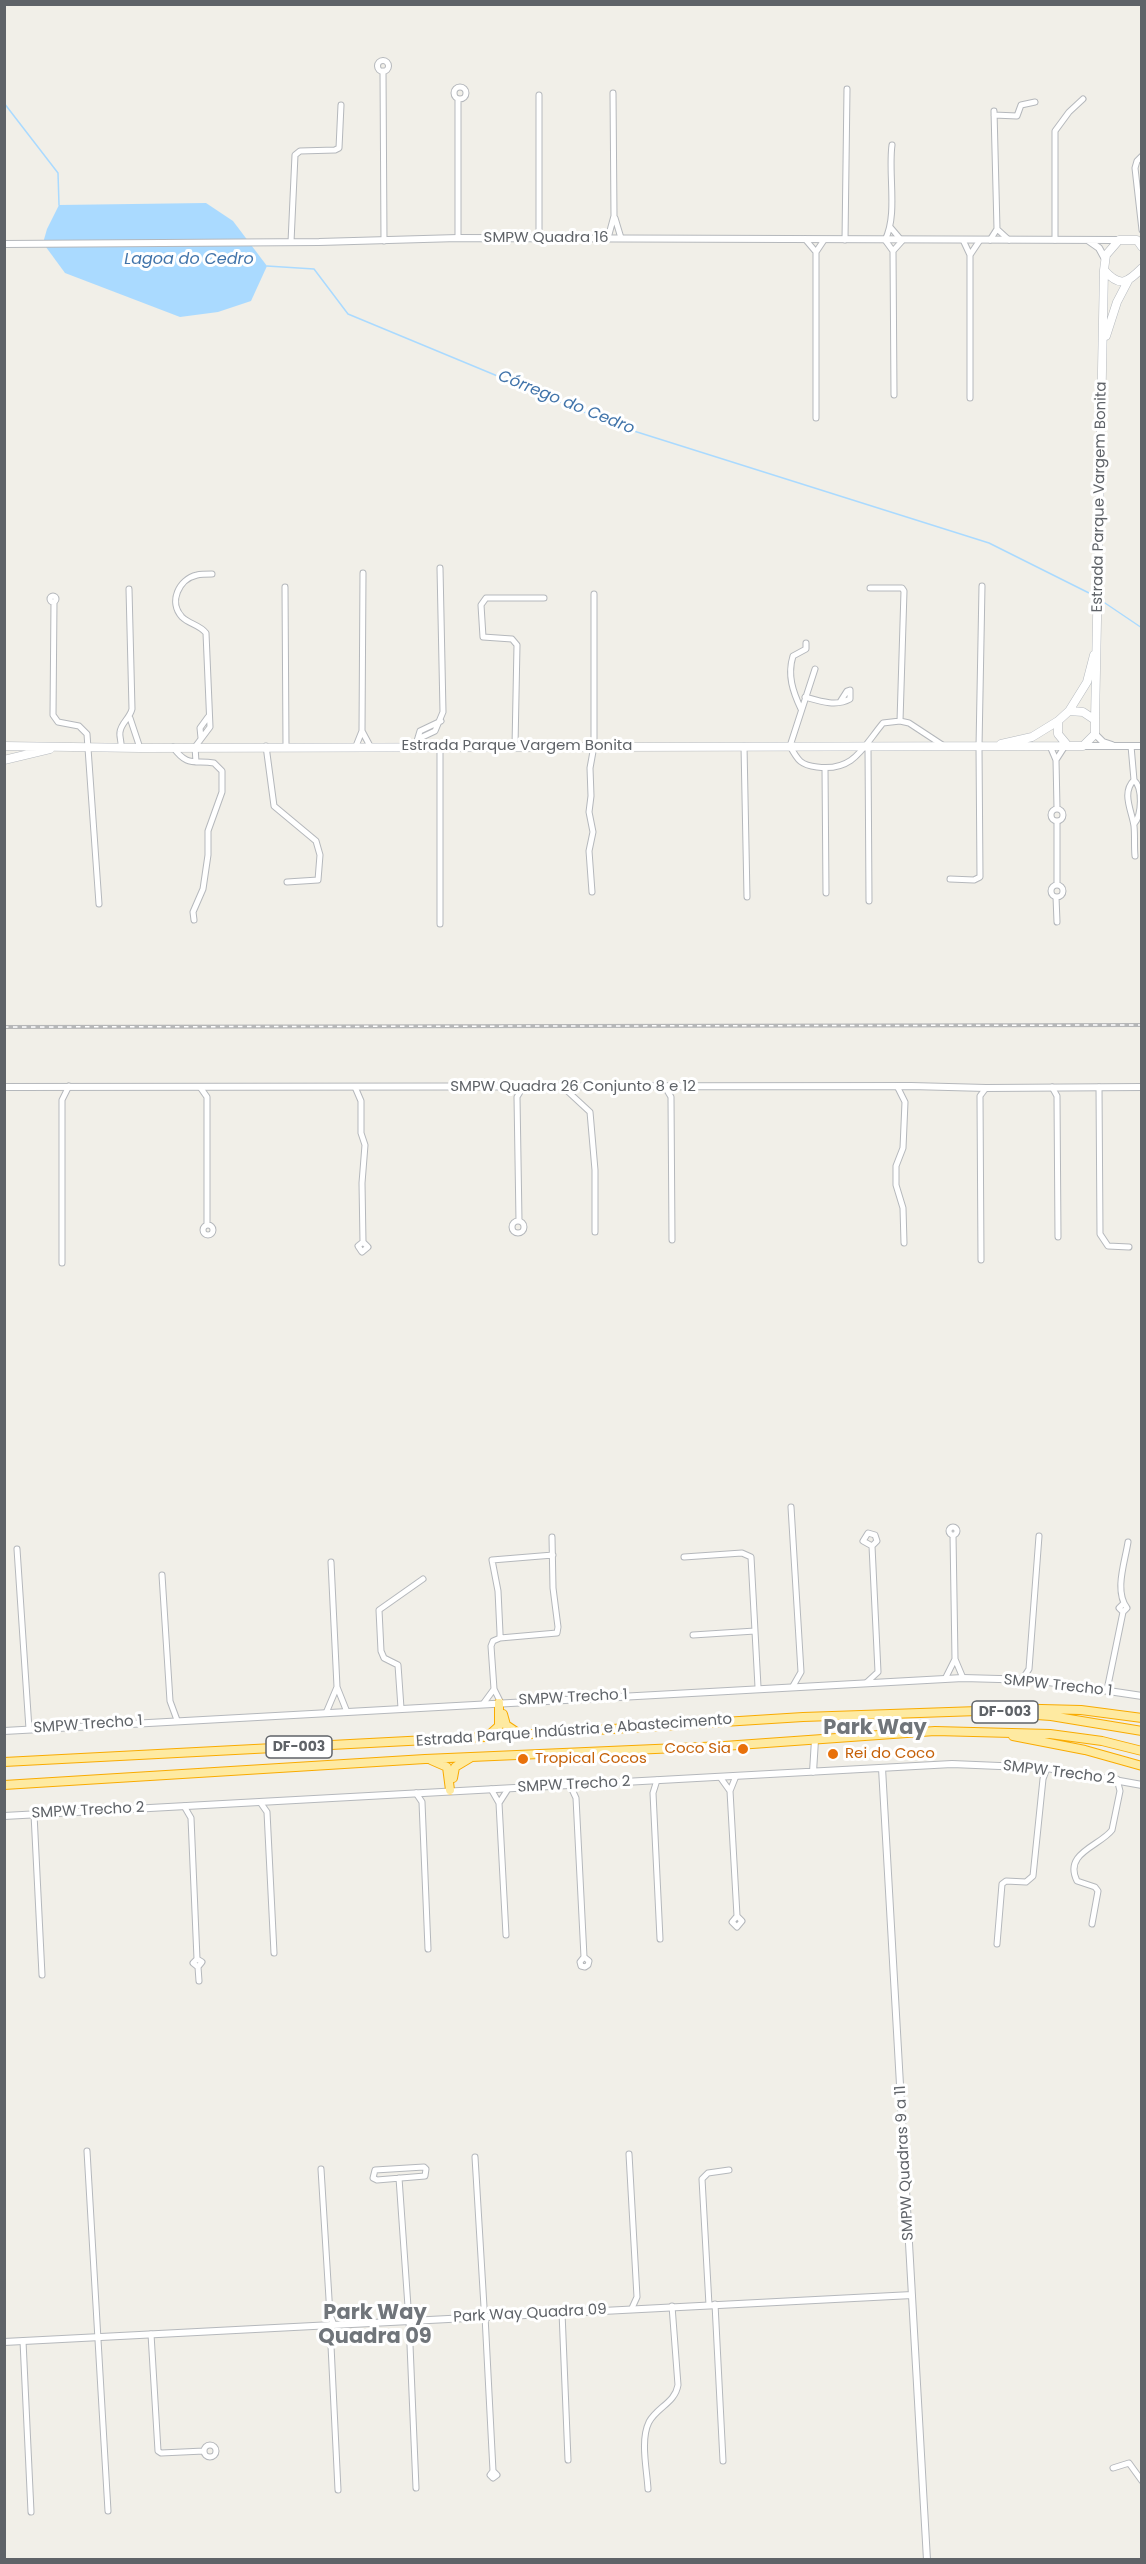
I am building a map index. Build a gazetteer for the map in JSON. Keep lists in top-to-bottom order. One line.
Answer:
{"streets":{"highway":["DF-003","Estrada Parque Indústria e Abastecimento"],"main road":["Estrada Parque Vargem Bonita"],"street":["SMPW Quadra 16","SMPW Quadra 26 Conjunto 8 e 12","SMPW Trecho 1","SMPW Trecho 2","SMPW Quadras 9 a 11","Park Way Quadra 09"]},"crossings":[["SMPW Trecho 2","SMPW Quadras 9 a 11"],["SMPW Quadras 9 a 11","Park Way Quadra 09"]],"districts":["Park Way","Park Way Quadra 09"],"water":["Lagoa do Cedro","Córrego do Cedro"],"places":["Coco Sia","Rei do Coco","Tropical Cocos"]}
